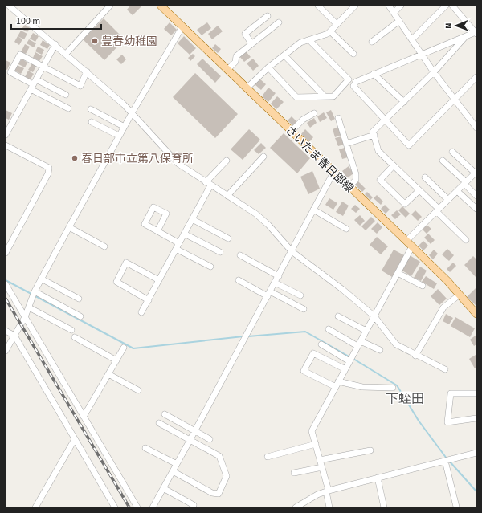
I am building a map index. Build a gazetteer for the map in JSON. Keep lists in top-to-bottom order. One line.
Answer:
{"streets":{"main road":["さいたま春日部線"]},"districts":["下蛭田"],"places":["豊春幼稚園","春日部市立第八保育所"],"scale_bar":"100 m","north":"left"}
